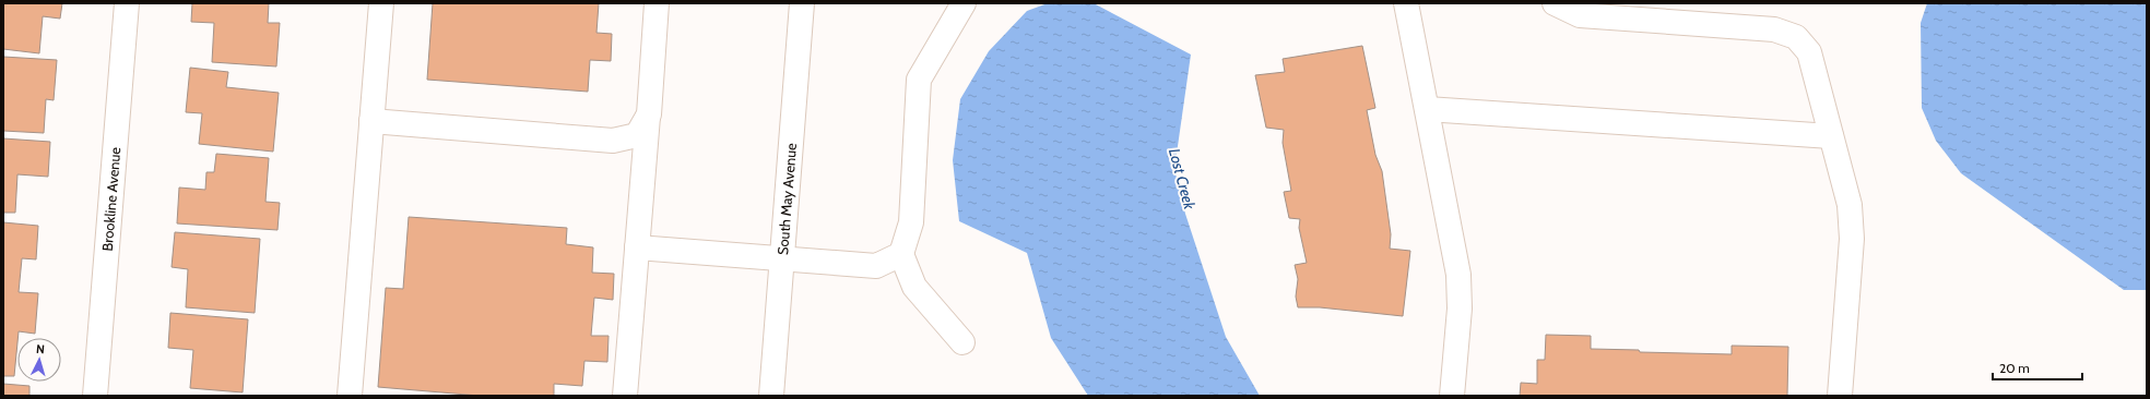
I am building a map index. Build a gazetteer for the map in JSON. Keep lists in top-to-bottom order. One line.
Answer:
{"streets":{"main road":["Brookline Avenue","South May Avenue"]},"water":["Lost Creek"],"scale_bar":"20 m","north":"top"}
